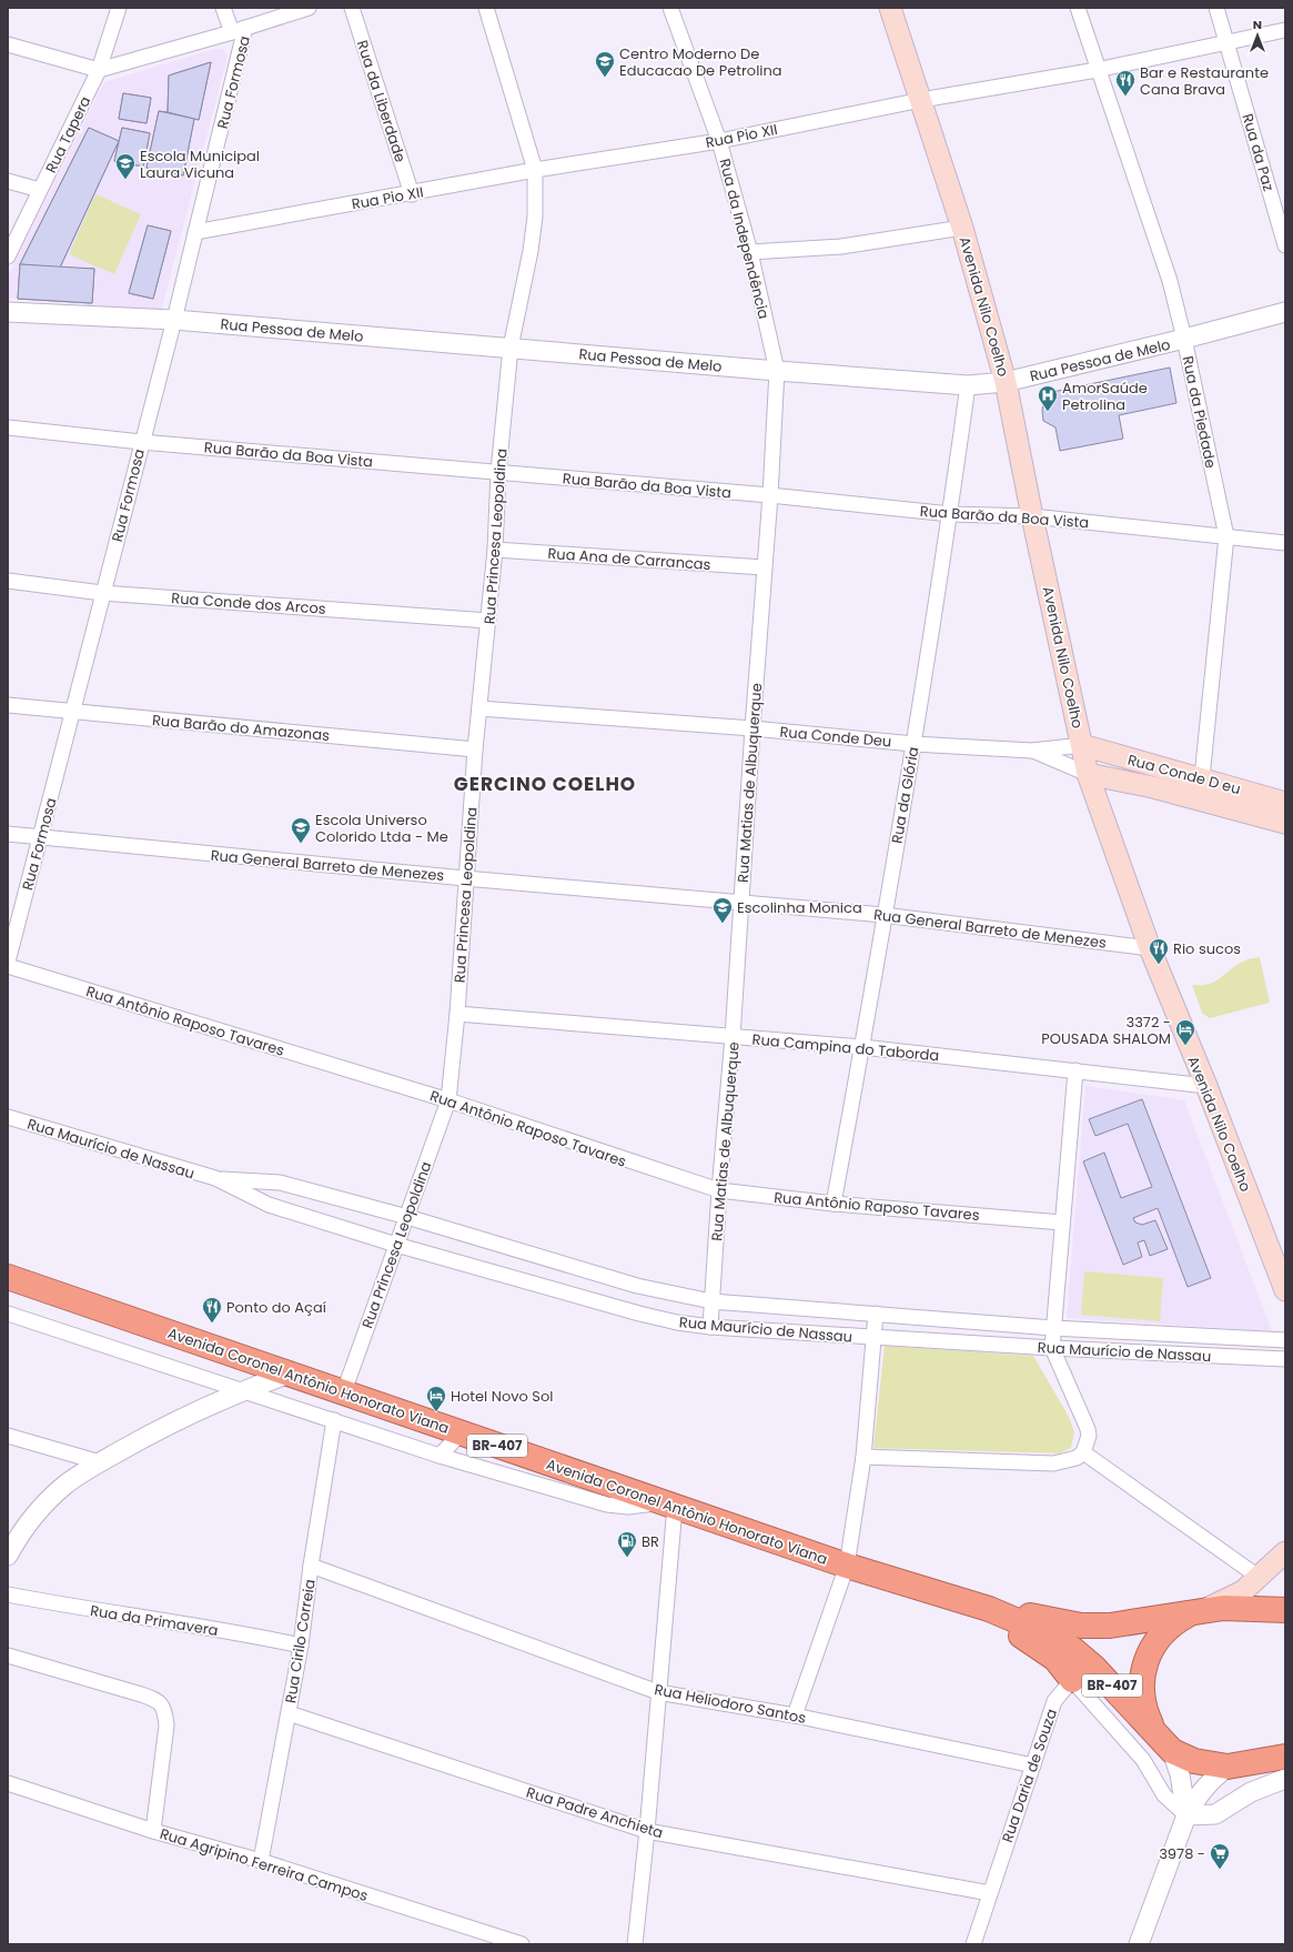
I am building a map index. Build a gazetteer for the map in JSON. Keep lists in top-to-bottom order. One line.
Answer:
{"streets":{"highway":["Avenida Coronel Antônio Honorato Viana","BR-407"],"main road":["Avenida Nilo Coelho","Rua Conde D eu"],"street":["Rua Formosa","Rua da Liberdade","Rua Tapera","Rua Pio XII","Rua da Paz","Rua da Independência","Rua Pessoa de Melo","Rua da Piedade","Rua Barão da Boa Vista","Rua Princesa Leopoldina","Rua Ana de Carrancas","Rua Conde dos Arcos","Rua Barão do Amazonas","Rua Conde Deu","Rua Matias de Albuquerque","Rua da Glória","Rua General Barreto de Menezes","Rua Antônio Raposo Tavares","Rua Campina do Taborda","Rua Maurício de Nassau","Rua da Primavera","Rua Cirilo Correia","Rua Heliodoro Santos","Rua Daria de Souza","Rua Padre Anchieta","Rua Agripino Ferreira Campos"]},"crossings":[["Rua Formosa","Rua Pio XII"],["Rua Formosa","Rua Pessoa de Melo"],["Rua Formosa","Rua Barão da Boa Vista"],["Rua Formosa","Rua Conde dos Arcos"],["Rua Formosa","Rua Barão do Amazonas"],["Rua Formosa","Rua General Barreto de Menezes"],["Rua da Liberdade","Rua Pio XII"],["Rua Pio XII","Rua da Paz"],["Rua Pio XII","Rua da Independência"],["Rua Pio XII","Avenida Nilo Coelho"],["Rua Pio XII","Rua da Piedade"],["Rua Pio XII","Rua Princesa Leopoldina"],["Rua da Independência","Rua Pessoa de Melo"],["Rua da Independência","Rua Matias de Albuquerque"],["Avenida Nilo Coelho","Rua Pessoa de Melo"],["Avenida Nilo Coelho","Rua Barão da Boa Vista"],["Avenida Nilo Coelho","Rua Conde Deu"],["Avenida Nilo Coelho","Rua Conde D eu"],["Avenida Nilo Coelho","Rua General Barreto de Menezes"],["Avenida Nilo Coelho","Rua Campina do Taborda"],["Rua Pessoa de Melo","Rua da Piedade"],["Rua Pessoa de Melo","Rua Princesa Leopoldina"],["Rua Pessoa de Melo","Rua Matias de Albuquerque"],["Rua Pessoa de Melo","Rua da Glória"],["Rua da Piedade","Rua Barão da Boa Vista"],["Rua da Piedade","Rua Conde D eu"],["Rua Barão da Boa Vista","Rua Princesa Leopoldina"],["Rua Barão da Boa Vista","Rua Matias de Albuquerque"],["Rua Barão da Boa Vista","Rua da Glória"],["Rua Princesa Leopoldina","Rua Ana de Carrancas"],["Rua Princesa Leopoldina","Rua Conde dos Arcos"],["Rua Princesa Leopoldina","Rua Barão do Amazonas"],["Rua Princesa Leopoldina","Rua Conde Deu"],["Rua Princesa Leopoldina","Rua General Barreto de Menezes"],["Rua Princesa Leopoldina","Rua Antônio Raposo Tavares"],["Rua Princesa Leopoldina","Rua Campina do Taborda"],["Rua Princesa Leopoldina","Rua Maurício de Nassau"],["Rua Princesa Leopoldina","Avenida Coronel Antônio Honorato Viana"],["Rua Ana de Carrancas","Rua Matias de Albuquerque"],["Rua Conde Deu","Rua Conde D eu"],["Rua Conde Deu","Rua Matias de Albuquerque"],["Rua Conde Deu","Rua da Glória"],["Rua Matias de Albuquerque","Rua General Barreto de Menezes"],["Rua Matias de Albuquerque","Rua Antônio Raposo Tavares"],["Rua Matias de Albuquerque","Rua Campina do Taborda"],["Rua Matias de Albuquerque","Rua Maurício de Nassau"],["Rua da Glória","Rua General Barreto de Menezes"],["Rua da Glória","Rua Antônio Raposo Tavares"],["Rua da Glória","Rua Campina do Taborda"],["Avenida Coronel Antônio Honorato Viana","BR-407"],["Avenida Coronel Antônio Honorato Viana","Rua Cirilo Correia"],["Rua da Primavera","Rua Cirilo Correia"],["Rua Cirilo Correia","Rua Heliodoro Santos"],["Rua Cirilo Correia","Rua Padre Anchieta"],["Rua Cirilo Correia","Rua Agripino Ferreira Campos"],["Rua Heliodoro Santos","Rua Daria de Souza"],["Rua Daria de Souza","Rua Padre Anchieta"]],"districts":["GERCINO COELHO"],"places":{"school or university":["Centro Moderno De Educacao De Petrolina","Escola Municipal Laura Vicuna","Escola Universo Colorido Ltda - Me","Escolinha Monica"],"restaurant":["Bar e Restaurante Cana Brava","Rio sucos","Ponto do Açaí"],"hospital":["AmorSaúde Petrolina"],"hotel":["3372 - POUSADA SHALOM","Hotel Novo Sol"],"fuel station":["BR"],"supermarket":["3978 -"]},"north":"top"}
